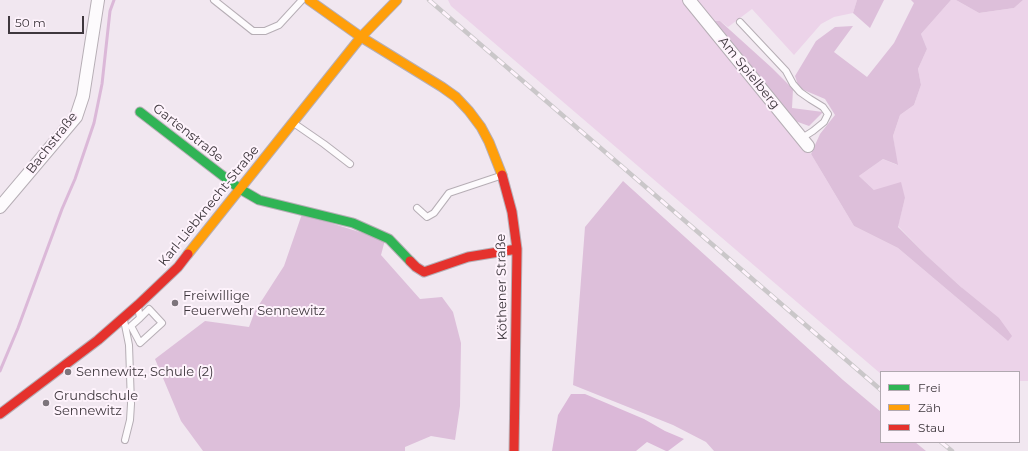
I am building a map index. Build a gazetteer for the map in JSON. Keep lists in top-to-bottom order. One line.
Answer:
{"streets":{"street":["Am Spielberg","Gartenstraße","Bachstraße","Karl-Liebknecht-Straße","Köthener Straße"]},"crossings":[["Gartenstraße","Karl-Liebknecht-Straße"],["Gartenstraße","Köthener Straße"],["Karl-Liebknecht-Straße","Köthener Straße"]],"places":["Freiwillige Feuerwehr Sennewitz","Sennewitz, Schule (2)","Grundschule Sennewitz"],"legend":["Frei","Zäh","Stau"],"scale_bar":"50 m"}
